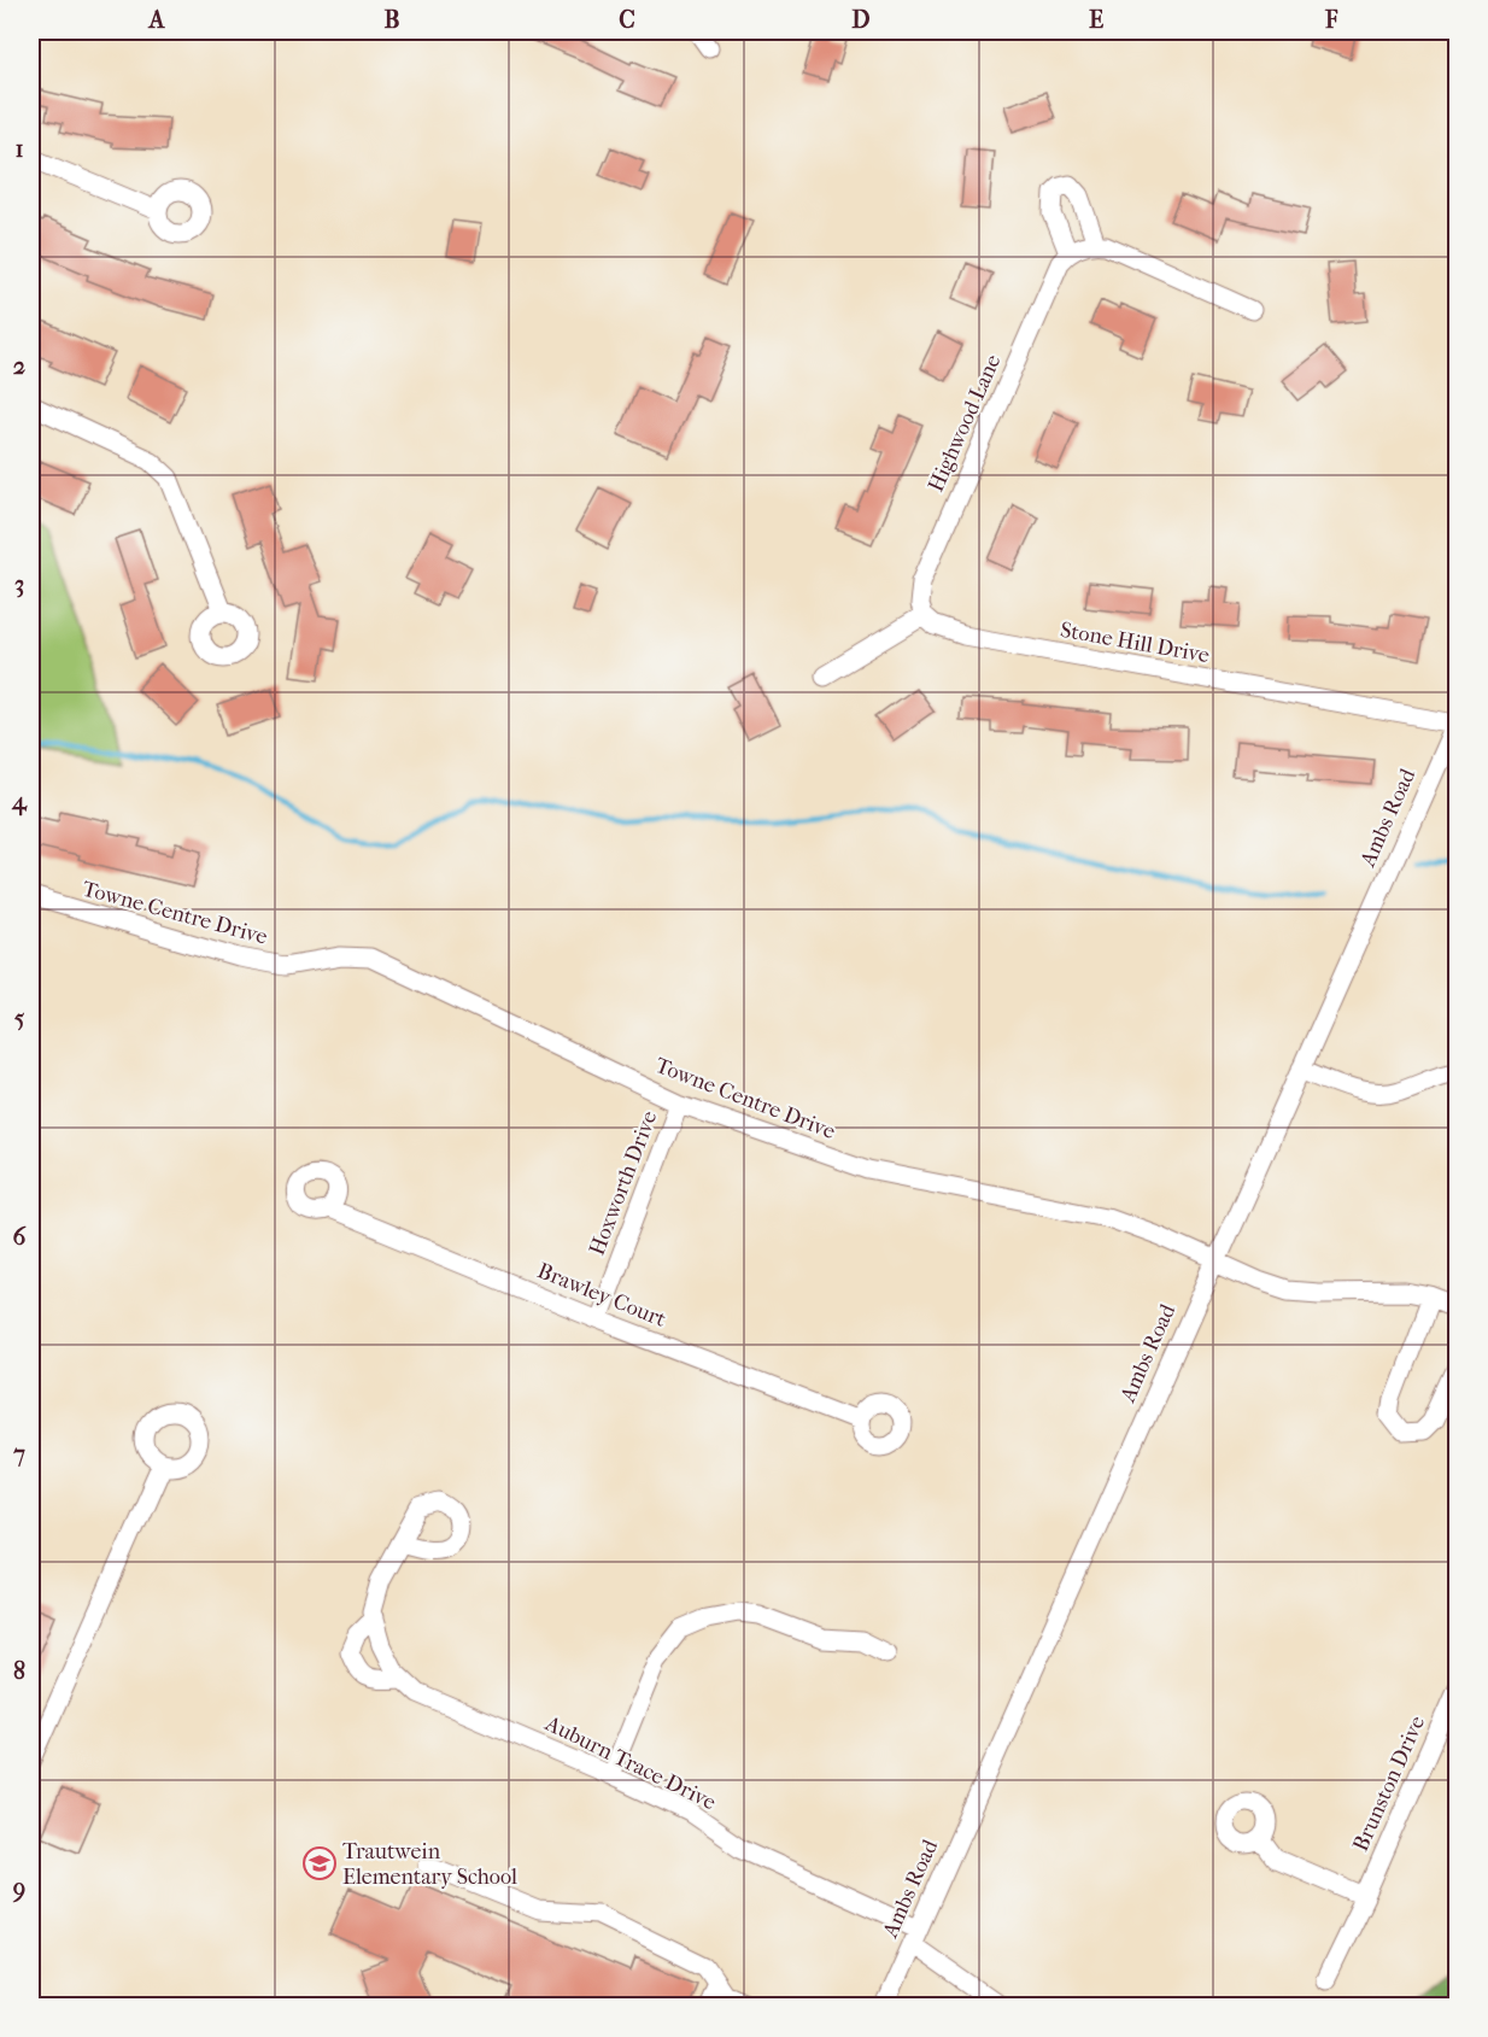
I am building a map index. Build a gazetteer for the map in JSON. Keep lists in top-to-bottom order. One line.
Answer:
{"streets":{"street":["Highwood Lane","Stone Hill Drive","Ambs Road","Towne Centre Drive","Hoxworth Drive","Brawley Court","Auburn Trace Drive","Brunston Drive"]},"crossings":[["Highwood Lane","Stone Hill Drive"],["Stone Hill Drive","Ambs Road"],["Ambs Road","Towne Centre Drive"],["Ambs Road","Auburn Trace Drive"],["Towne Centre Drive","Hoxworth Drive"],["Hoxworth Drive","Brawley Court"]],"places":{"school or university":["Trautwein Elementary School"]},"grid":{"columns":["A","B","C","D","E","F"],"rows":["1","2","3","4","5","6","7","8","9"]}}
